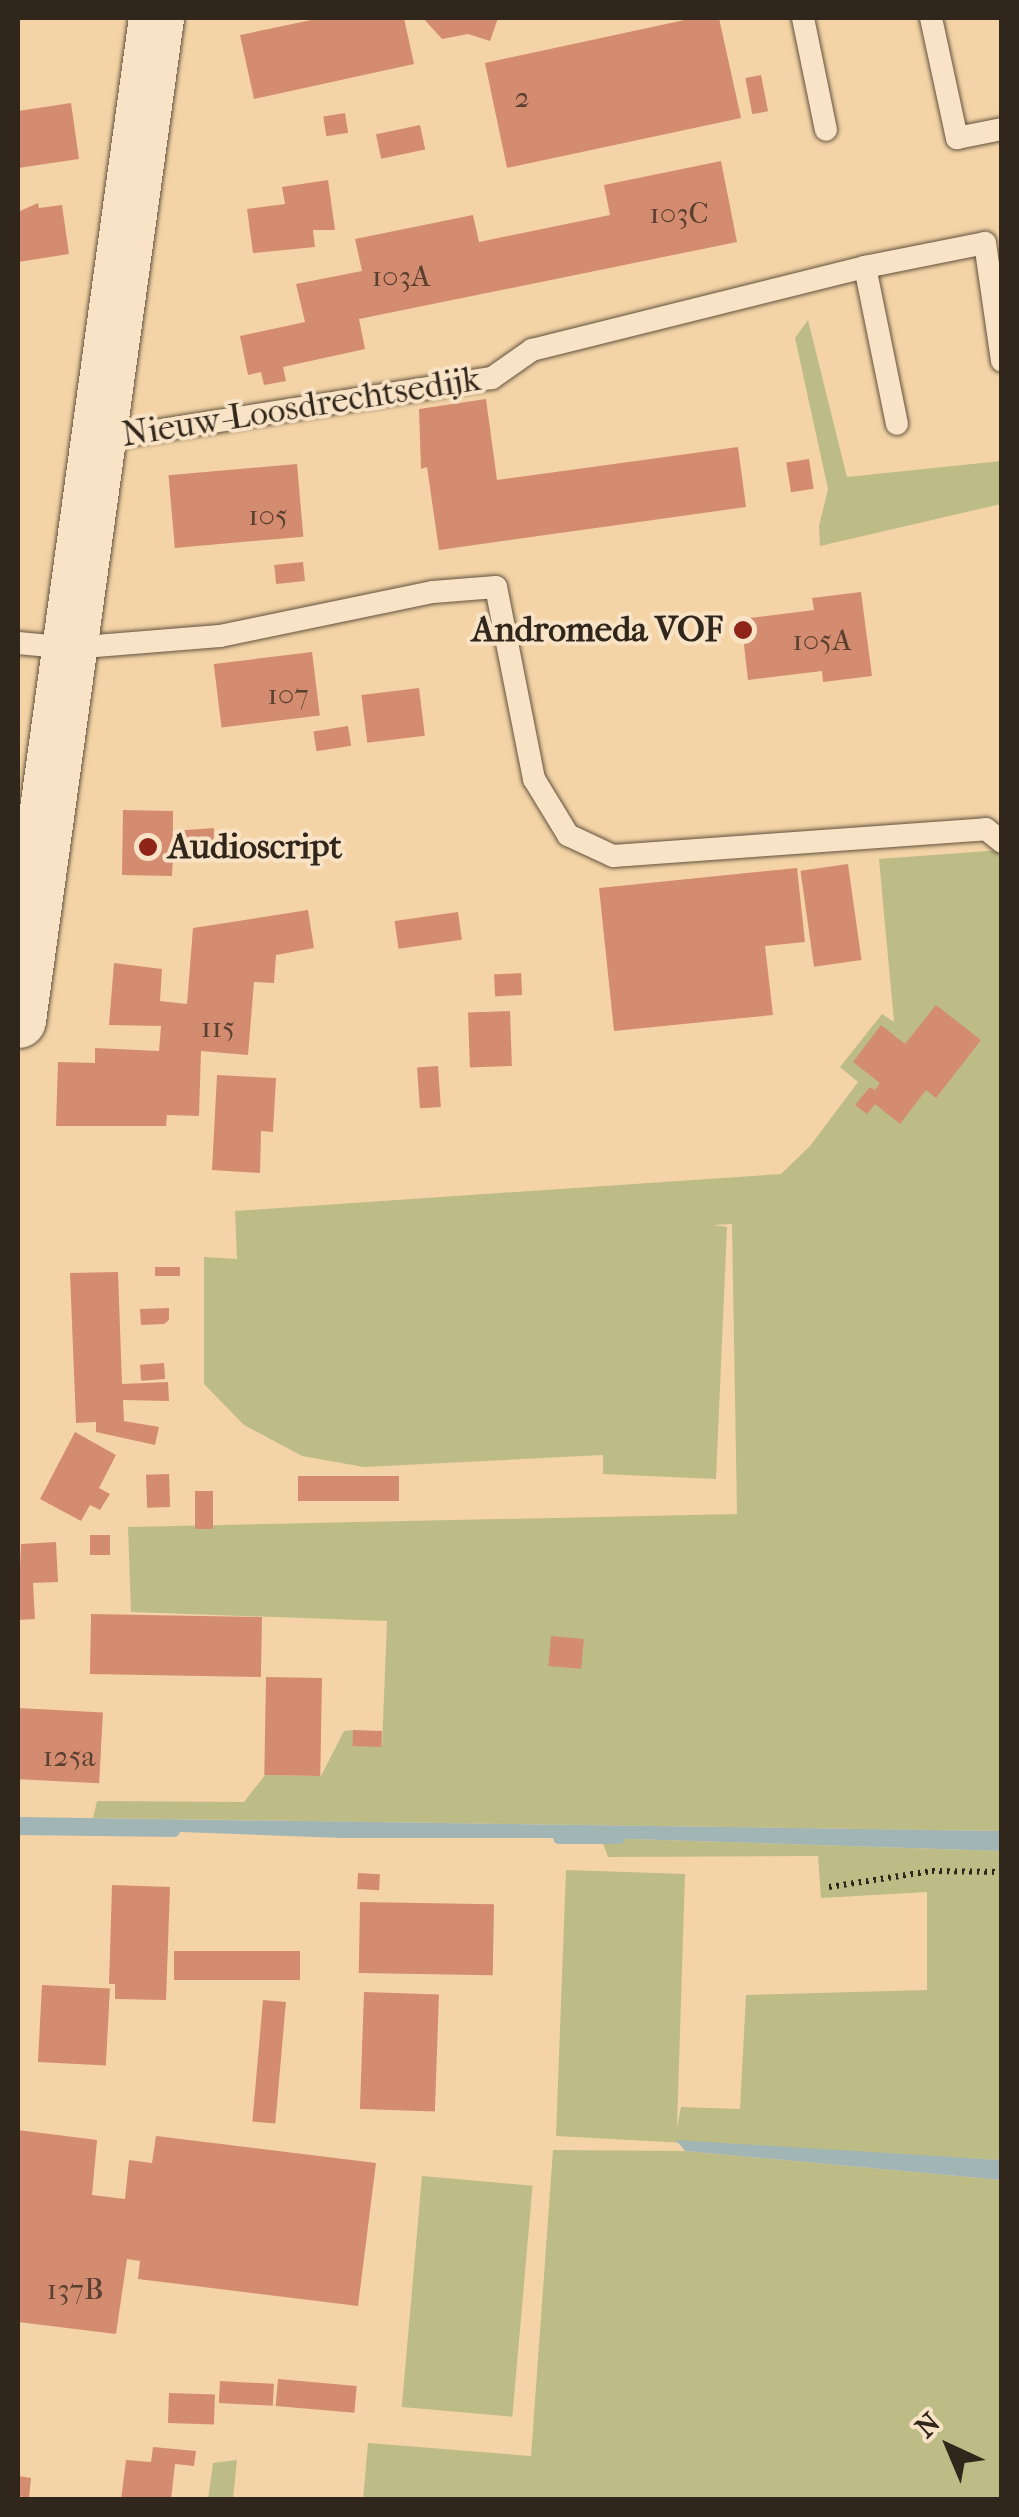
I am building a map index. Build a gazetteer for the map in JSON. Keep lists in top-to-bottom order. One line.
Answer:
{"streets":{"street":["Nieuw-Loosdrechtsedijk"]},"places":["Andromeda VOF","Audioscript"],"house_numbers":["2","103C","103A","105","105A","107","115","125a","137B"],"north":"top left"}
